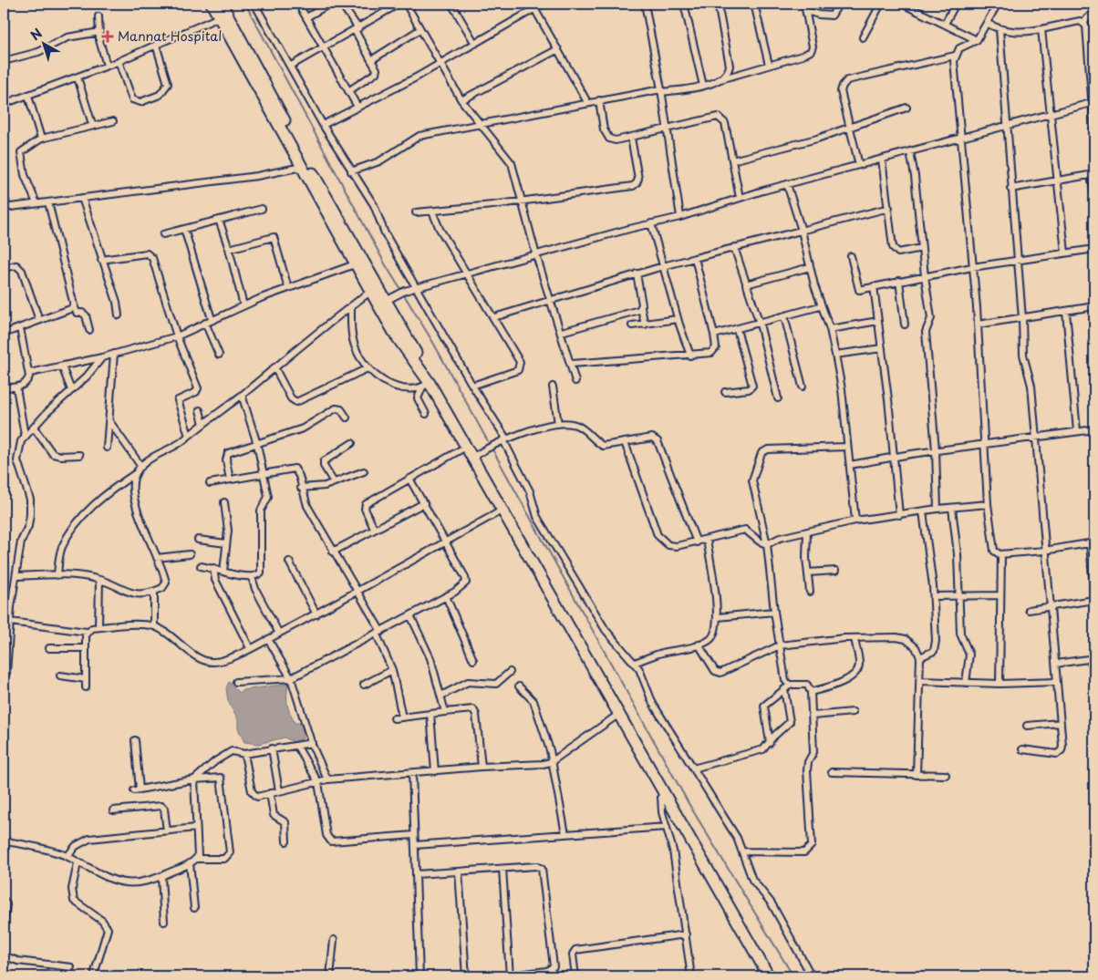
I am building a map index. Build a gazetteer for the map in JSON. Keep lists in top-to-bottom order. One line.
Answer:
{"places":{"health":["Mannat Hospital"]},"north":"top left"}
